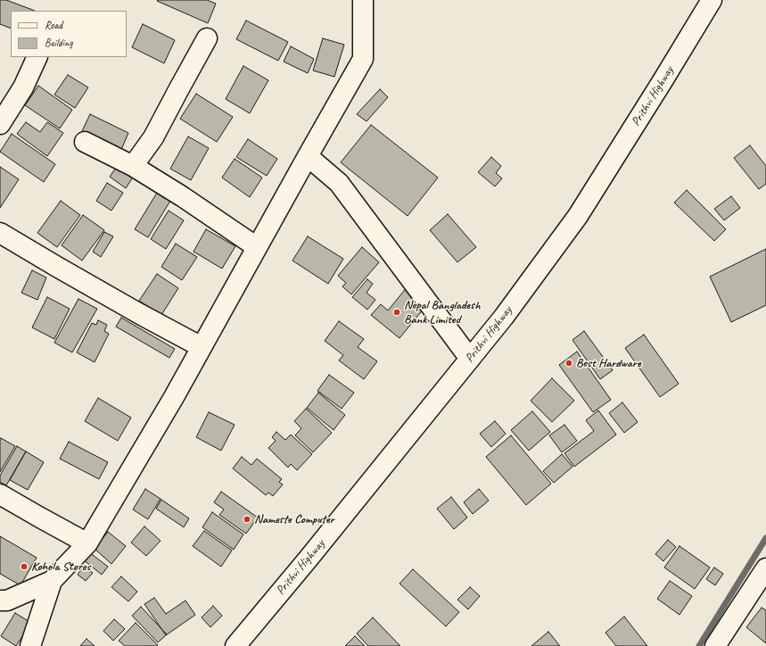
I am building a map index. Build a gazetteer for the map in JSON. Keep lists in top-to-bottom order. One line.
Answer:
{"streets":{"main road":["Prithvi Highway"]},"places":["Nepal Bangladesh Bank Limited","Best Hardware","Nameste Computer","Kohola Stores"],"legend":["Road","Building"]}
